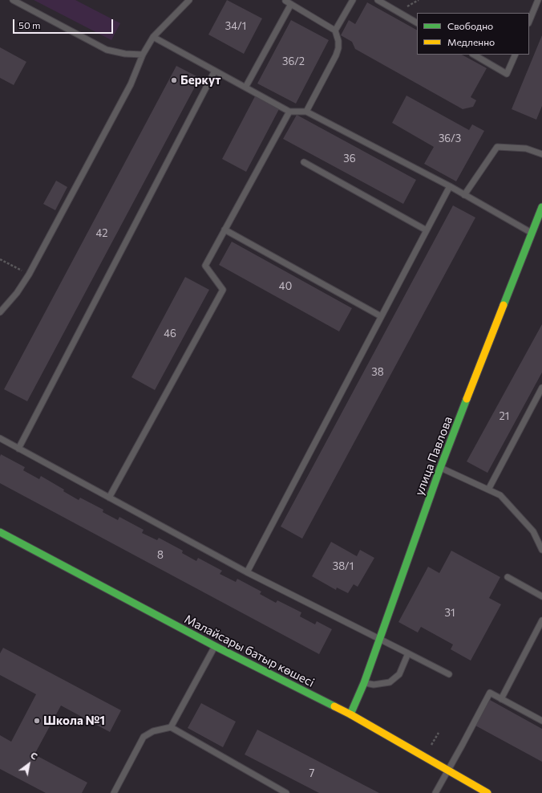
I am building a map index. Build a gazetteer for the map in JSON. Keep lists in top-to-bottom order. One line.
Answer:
{"streets":{"street":["улица Павлова","Малайсары батыр көшесі"]},"crossings":[["улица Павлова","Малайсары батыр көшесі"]],"places":["Беркут","Школа №1"],"house_numbers":["34/1","36/2","36/3","36","42","40","46","38","21","8","38/1","31","7"],"legend":["Свободно","Медленно"],"scale_bar":"50 m","north":"top right"}
